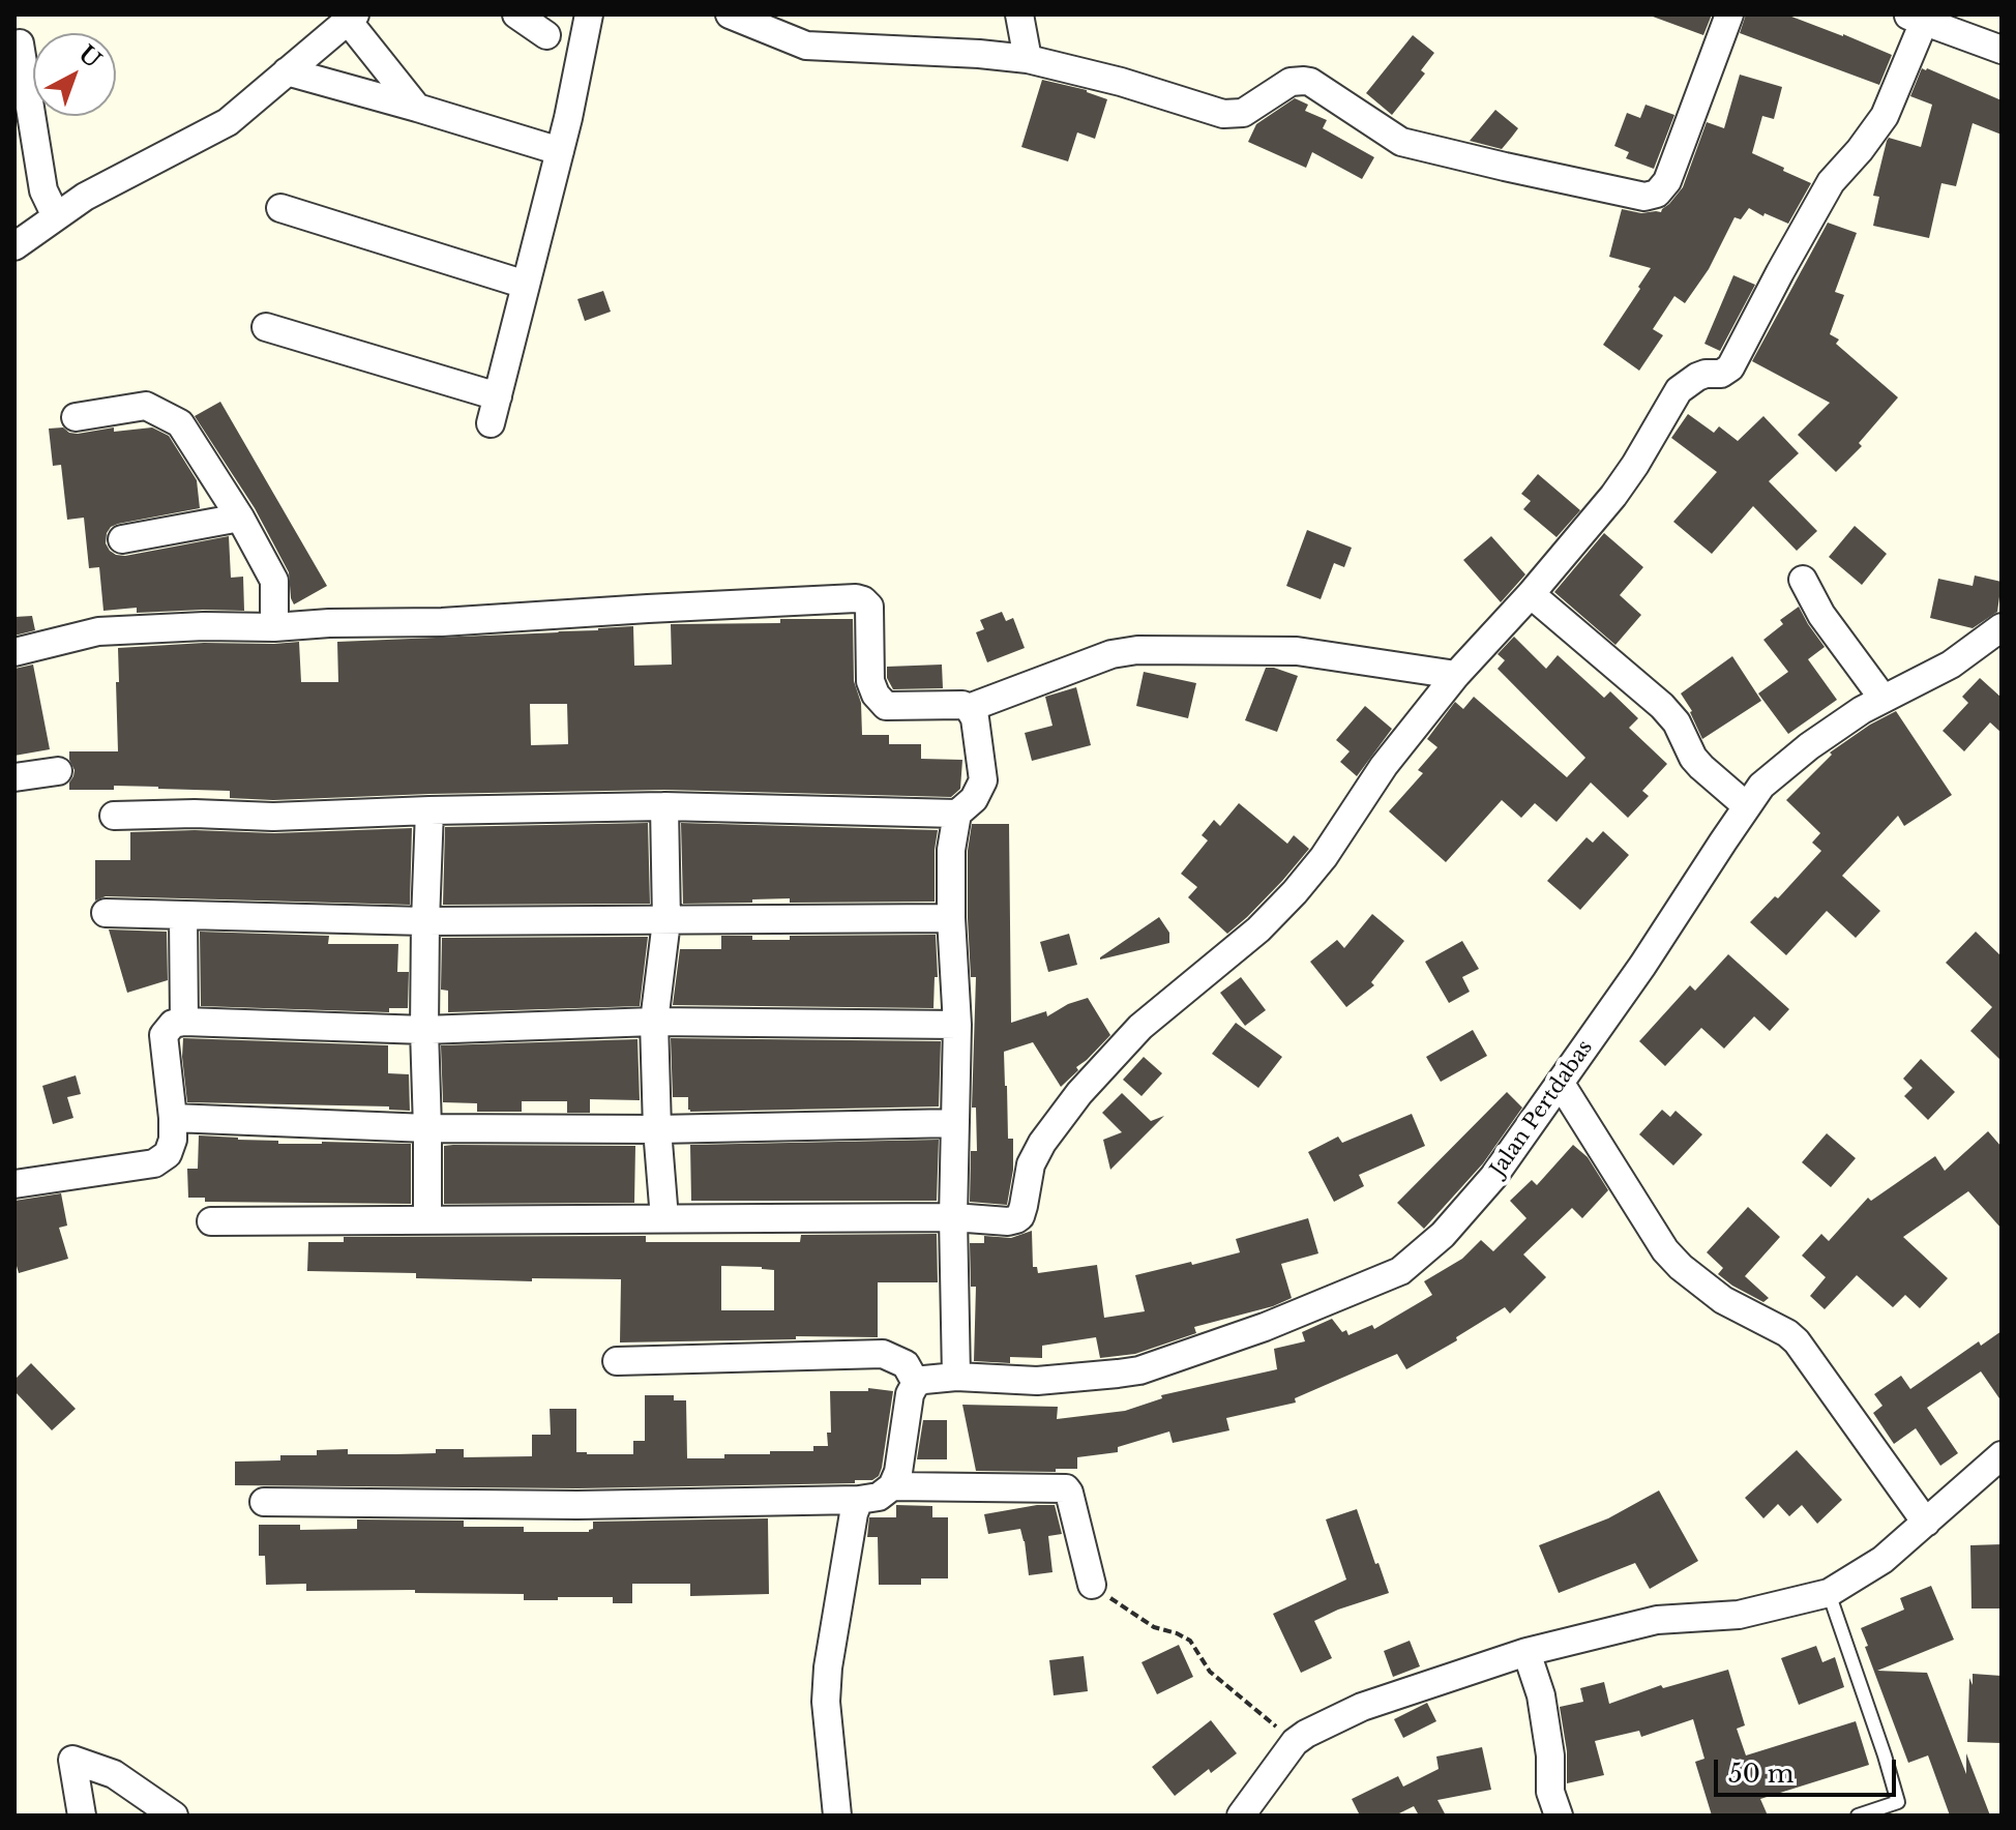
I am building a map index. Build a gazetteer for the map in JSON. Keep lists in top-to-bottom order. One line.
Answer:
{"streets":{"street":["Jalan Pertdabas"]},"scale_bar":"50 m","north":"top right"}
